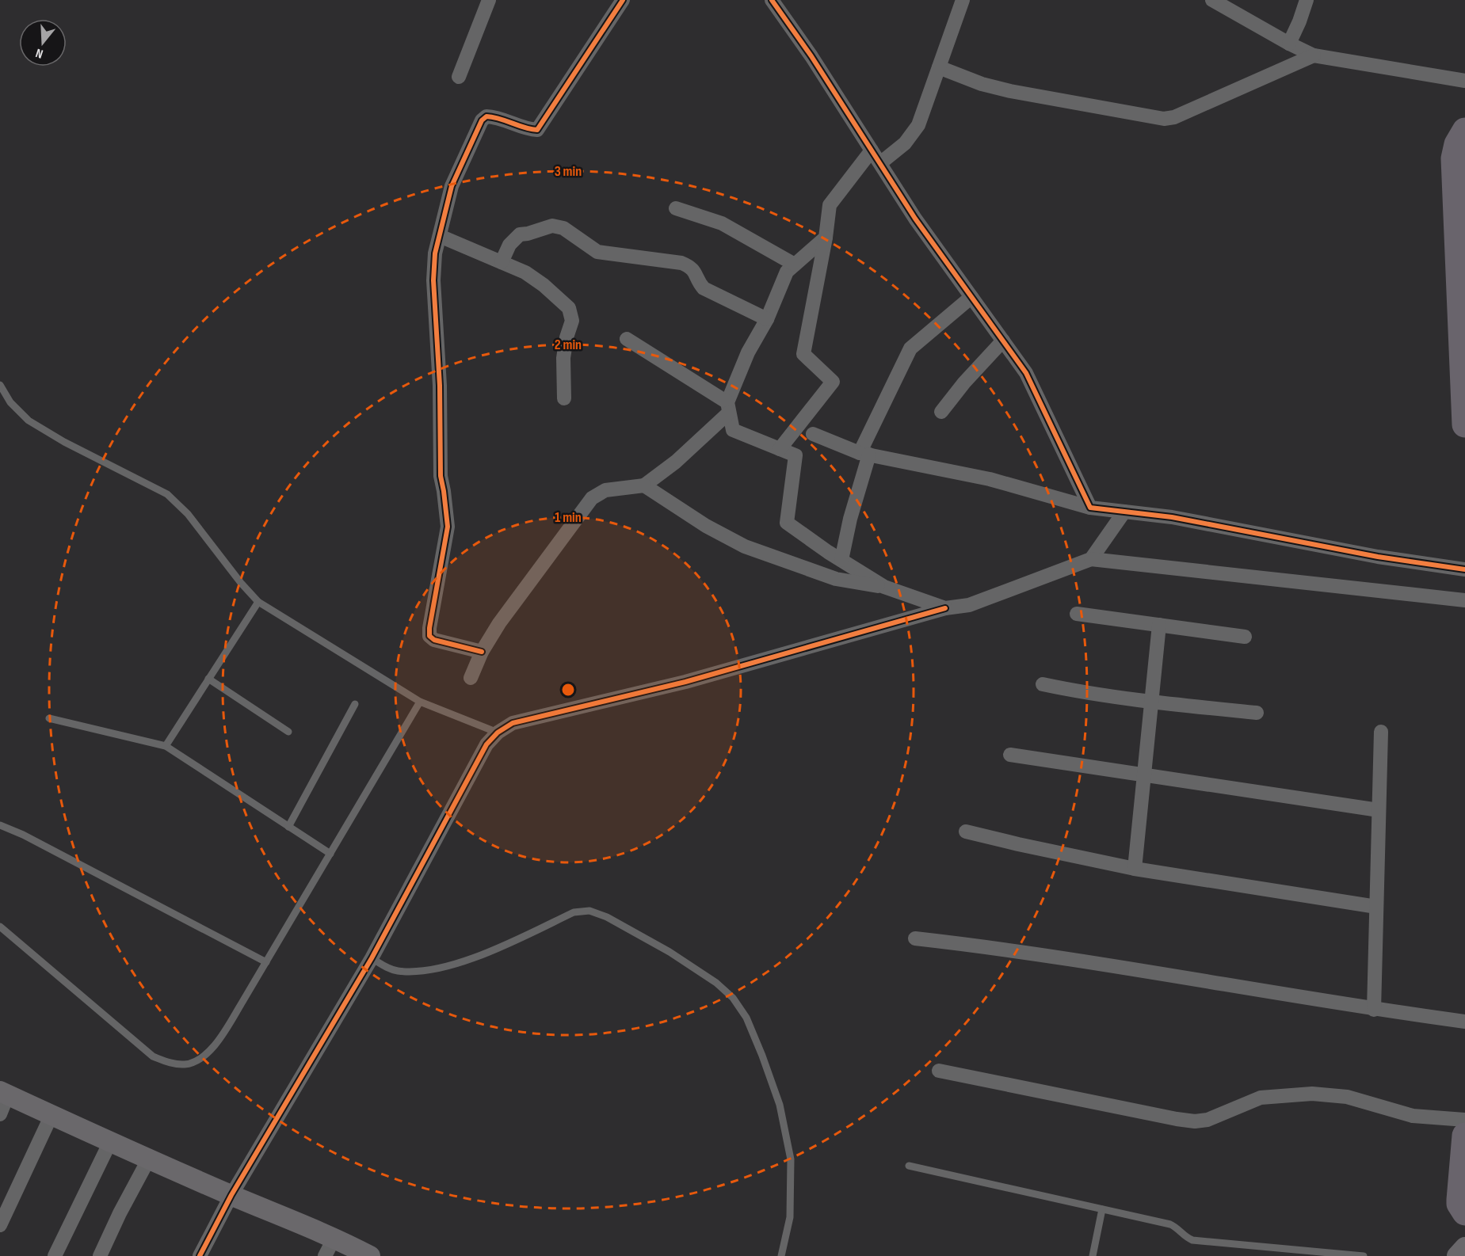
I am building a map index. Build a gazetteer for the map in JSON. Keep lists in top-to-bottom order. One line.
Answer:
{"north":"bottom","rings":["3 min","2 min","1 min"]}
